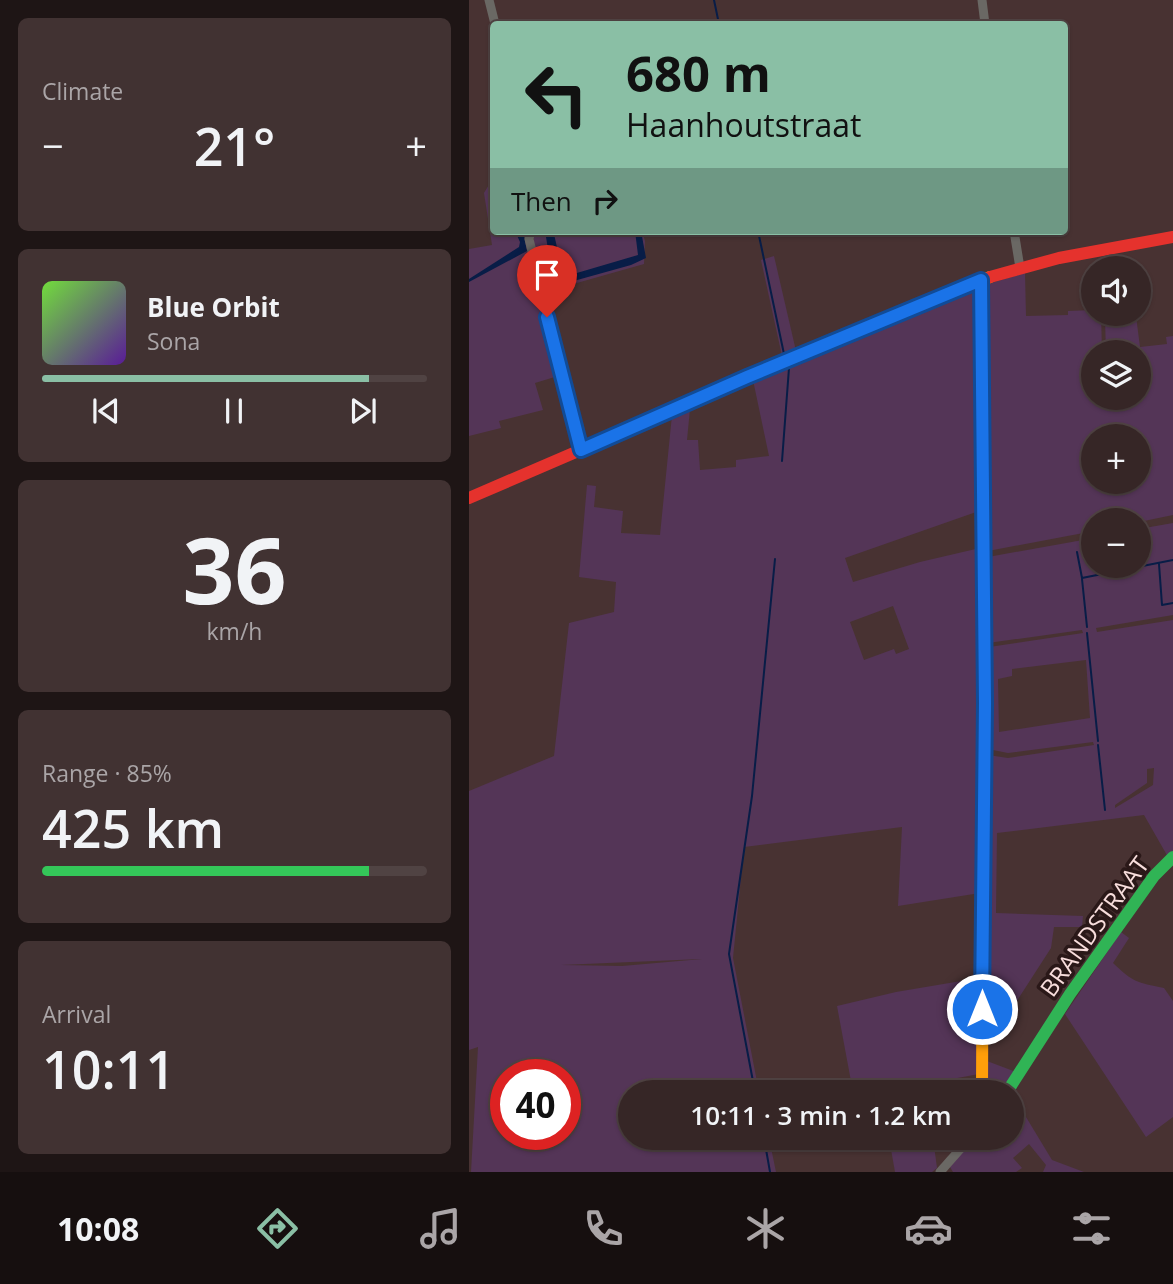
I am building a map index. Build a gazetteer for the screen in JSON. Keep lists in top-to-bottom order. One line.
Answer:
{"streets":{"street":["BRANDSTRAAT"]},"page":{"tile":["Climate",["36","km/h"],["Range · 85%","425 km"],["Arrival","10:11"]],"turn":["680 m","Haanhoutstraat"],"heat":["−","21°","+"],"then":"Then","map_buttons":["+","−"],"song":["Blue Orbit","Sona"],"limit":"40","trip":"10:11 · 3 min · 1.2 km","tabs":"10:08"}}
